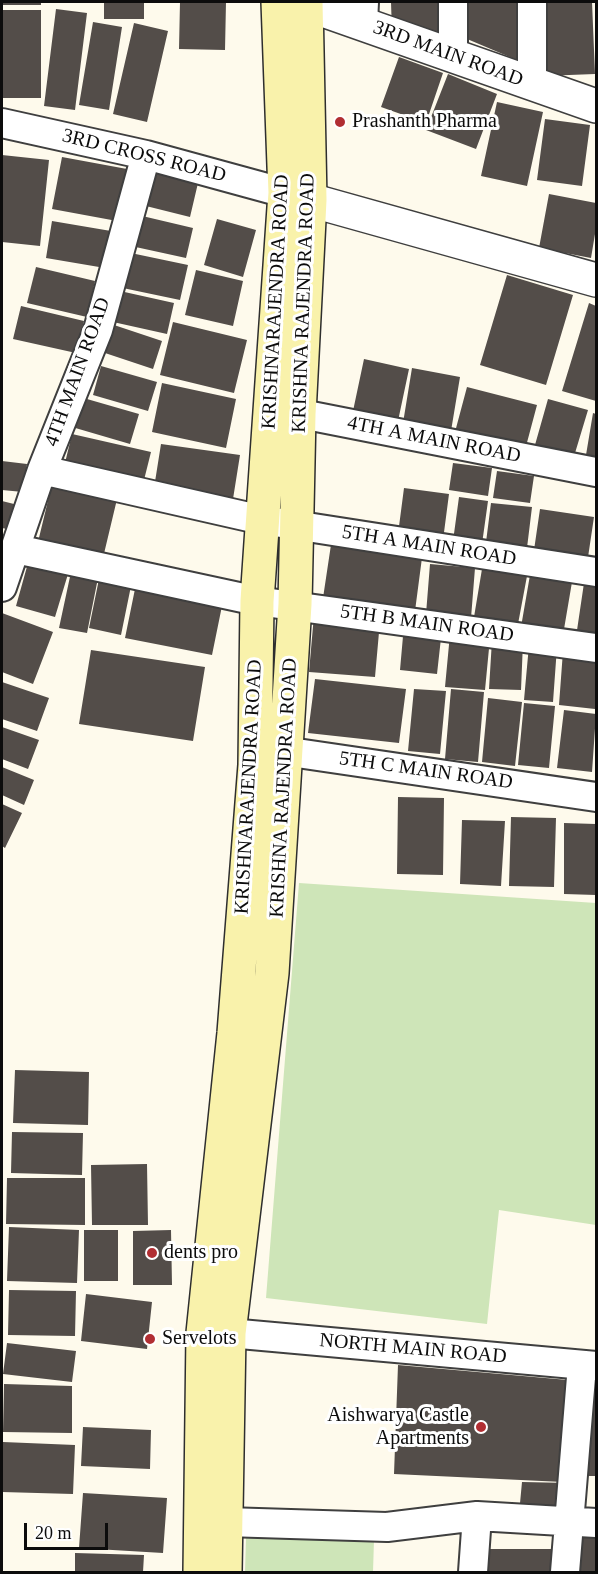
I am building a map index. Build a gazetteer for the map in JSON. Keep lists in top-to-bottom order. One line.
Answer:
{"streets":{"main road":["KRISHNARAJENDRA ROAD","KRISHNA RAJENDRA ROAD"],"street":["3RD MAIN ROAD","3RD CROSS ROAD","4TH MAIN ROAD","4TH A MAIN ROAD","5TH A MAIN ROAD","5TH B MAIN ROAD","5TH C MAIN ROAD","NORTH MAIN ROAD"]},"crossings":[["3RD MAIN ROAD","KRISHNARAJENDRA ROAD"],["3RD CROSS ROAD","KRISHNARAJENDRA ROAD"],["3RD CROSS ROAD","4TH MAIN ROAD"],["KRISHNARAJENDRA ROAD","KRISHNA RAJENDRA ROAD"],["KRISHNARAJENDRA ROAD","4TH A MAIN ROAD"],["KRISHNARAJENDRA ROAD","5TH A MAIN ROAD"],["KRISHNARAJENDRA ROAD","5TH B MAIN ROAD"],["KRISHNARAJENDRA ROAD","5TH C MAIN ROAD"],["KRISHNA RAJENDRA ROAD","4TH A MAIN ROAD"],["KRISHNA RAJENDRA ROAD","5TH A MAIN ROAD"],["KRISHNA RAJENDRA ROAD","5TH B MAIN ROAD"],["KRISHNA RAJENDRA ROAD","5TH C MAIN ROAD"],["KRISHNA RAJENDRA ROAD","NORTH MAIN ROAD"],["4TH MAIN ROAD","5TH A MAIN ROAD"],["4TH MAIN ROAD","5TH B MAIN ROAD"]],"places":["Prashanth Pharma","dents pro","Servelots","Aishwarya Castle Apartments"],"scale_bar":"20 m"}
